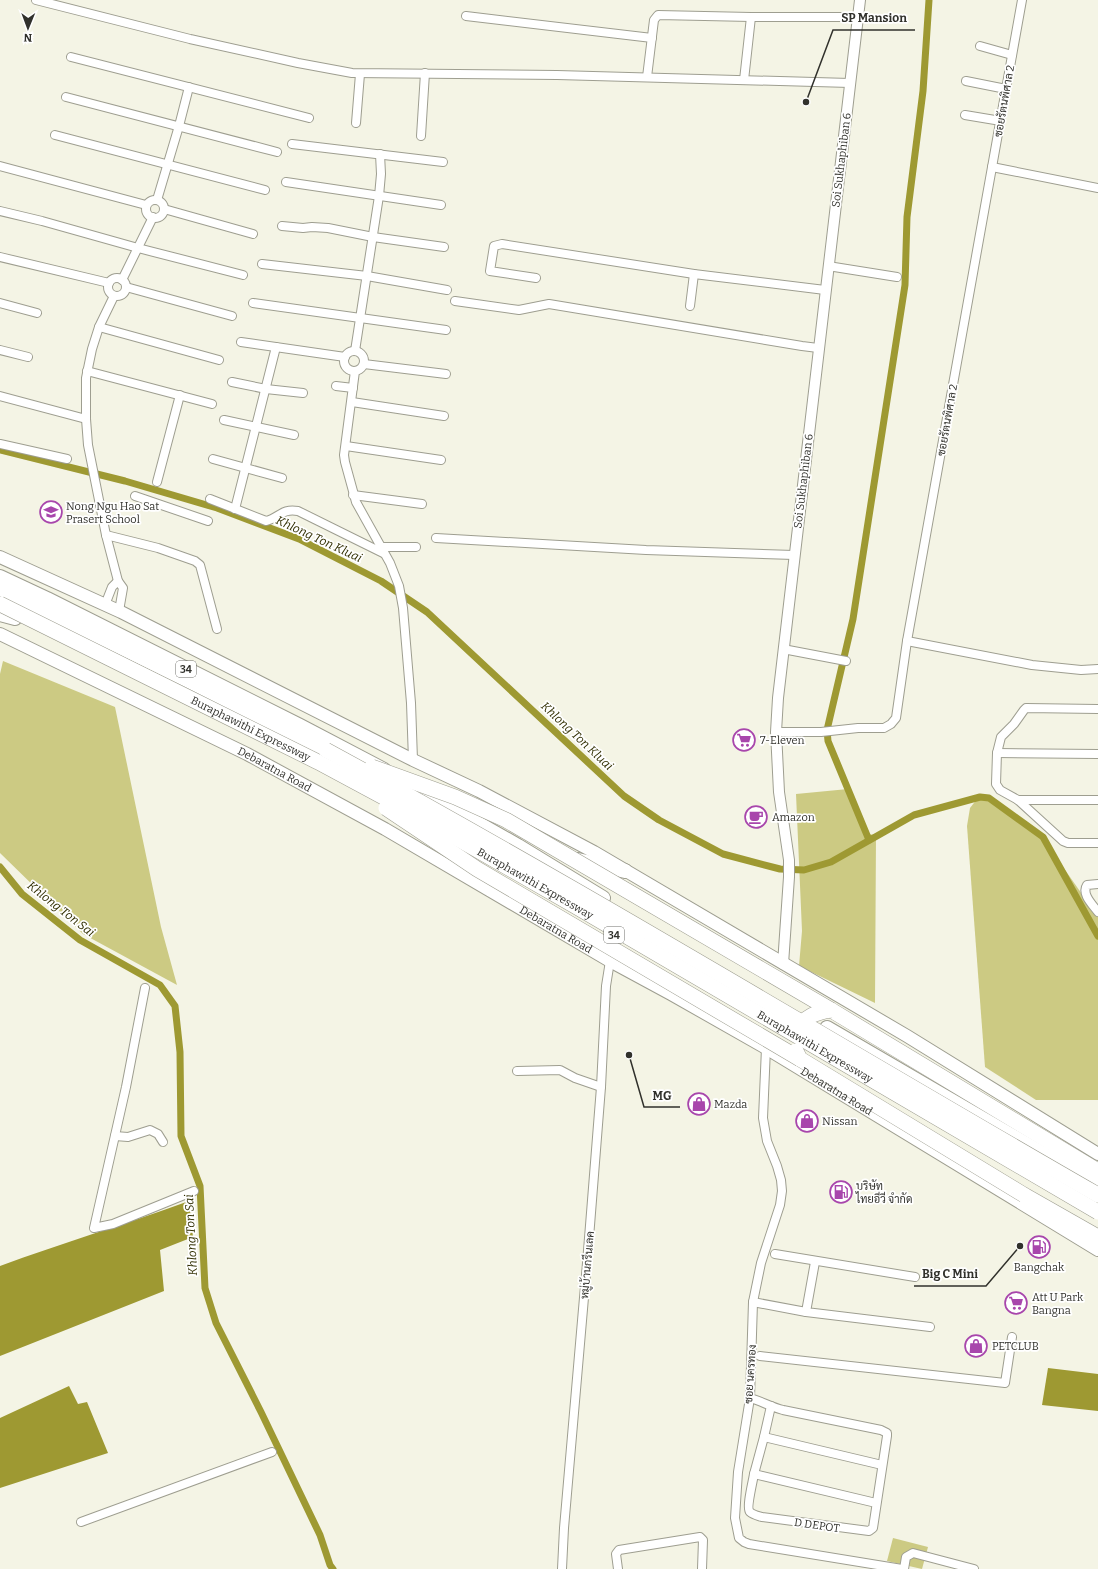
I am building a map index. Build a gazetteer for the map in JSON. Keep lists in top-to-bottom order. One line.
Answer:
{"streets":{"highway":["34","Buraphawithi Expressway","Debaratna Road"],"street":["ซอยรัตนพิศาล 2","Soi Sukhaphiban 6","หมู่บ้านกรีนเลค","ซอย นครทอง","D DEPOT"]},"crossings":[["ซอยรัตนพิศาล 2","Soi Sukhaphiban 6"],["Soi Sukhaphiban 6","34"],["Debaratna Road","หมู่บ้านกรีนเลค"],["Debaratna Road","ซอย นครทอง"],["ซอย นครทอง","D DEPOT"]],"water":["Khlong Ton Kluai","Khlong Ton Sai"],"places":{"other":["SP Mansion","MG","Big C Mini"],"school or university":["Nong Ngu Hao Sat Prasert School"],"supermarket":["7-Eleven","Att U Park Bangna"],"cafe":["Amazon"],"shop":["Mazda","Nissan","PETCLUB"],"fuel station":["บริษัท ไทยอีวี จำกัด","Bangchak"]},"north":"bottom"}
